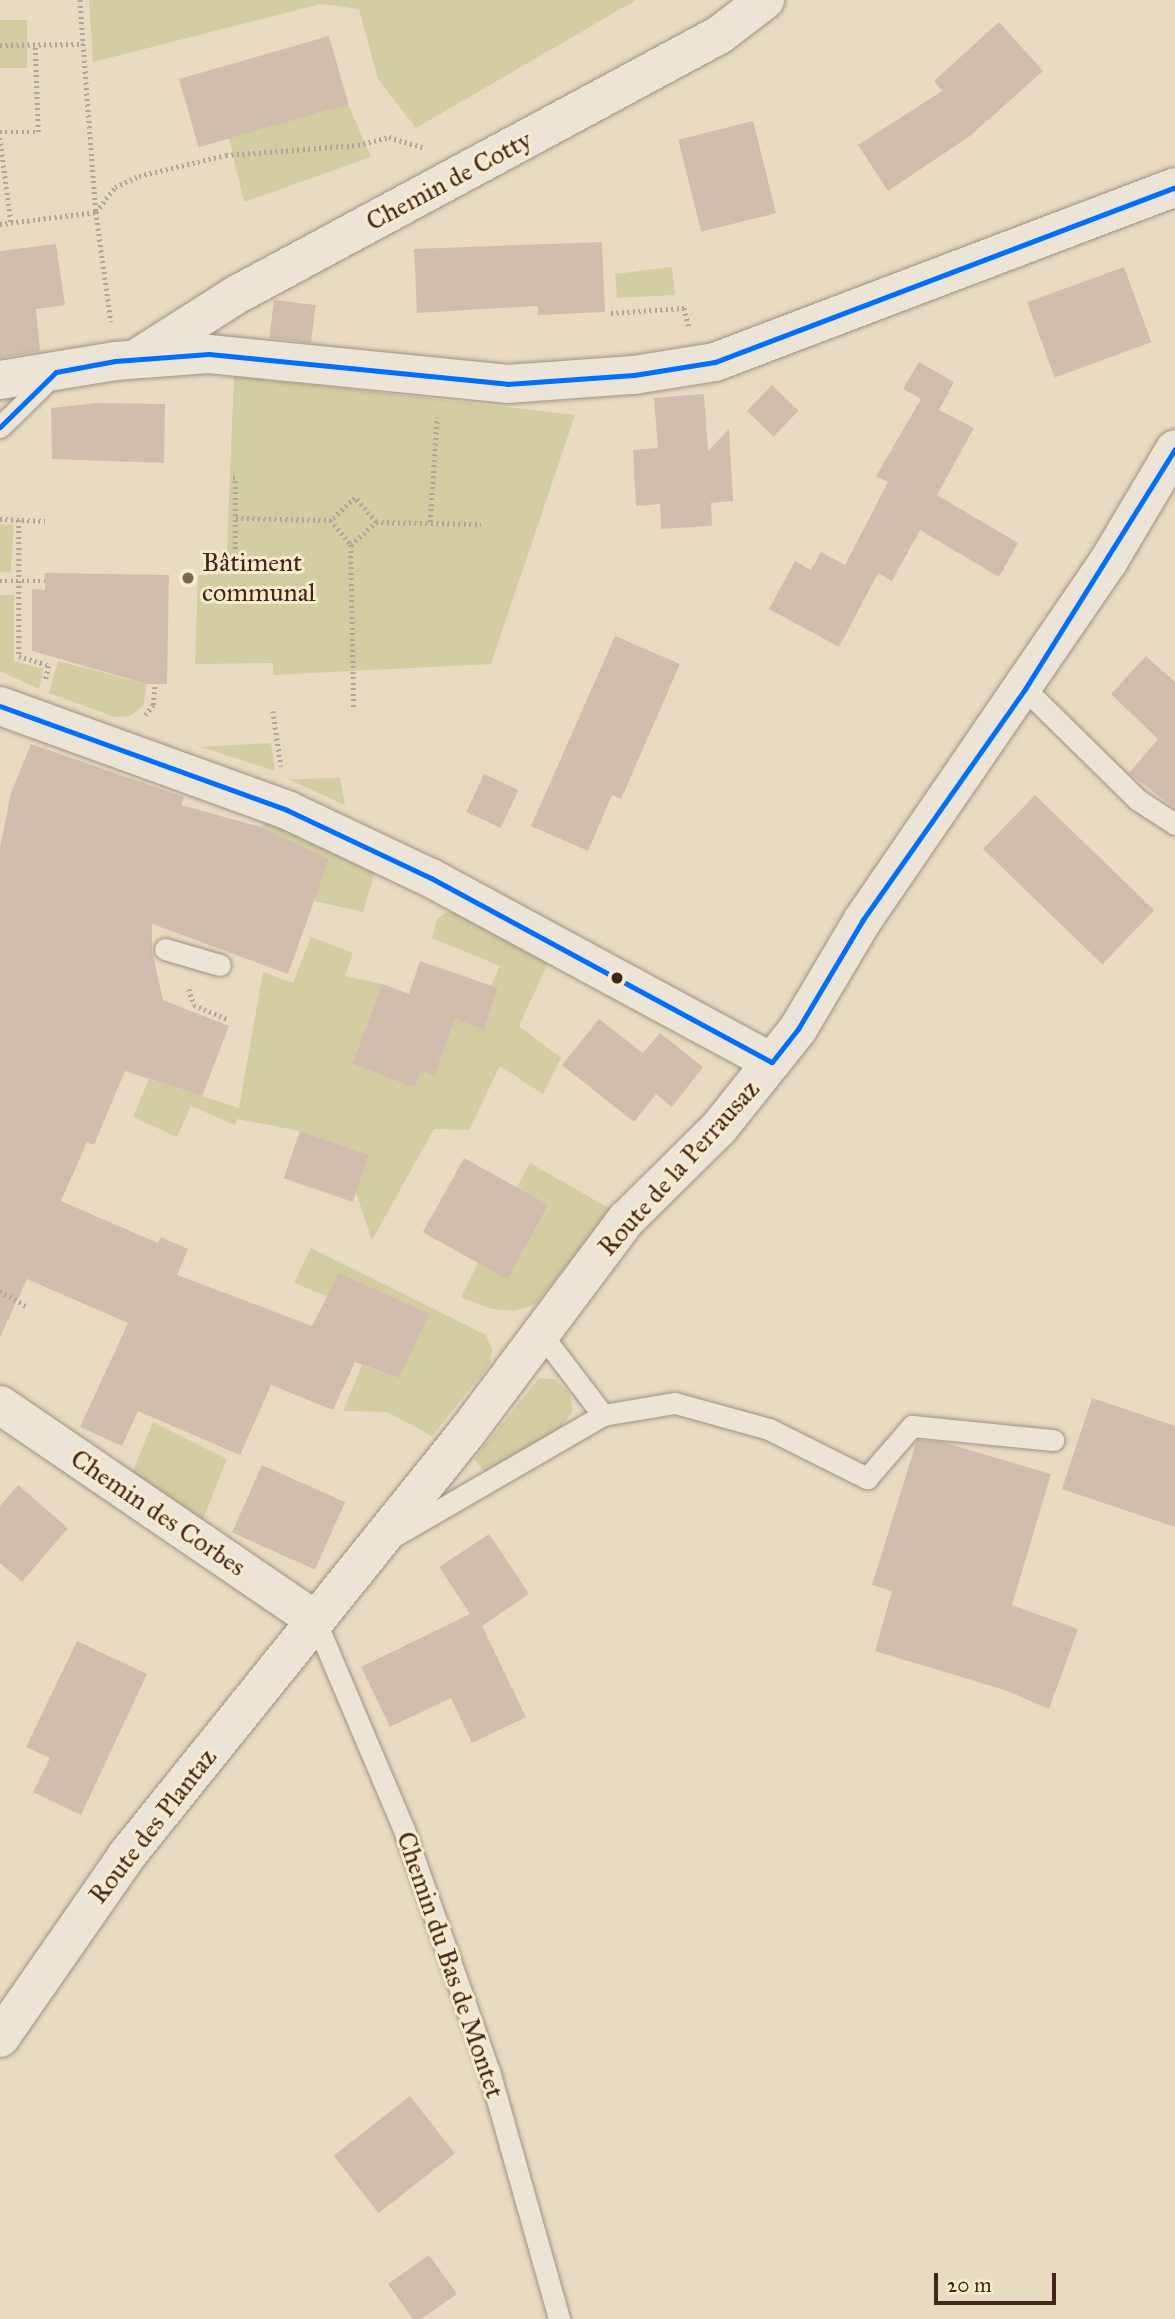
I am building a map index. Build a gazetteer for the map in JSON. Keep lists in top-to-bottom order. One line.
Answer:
{"streets":{"street":["Chemin de Cotty","Route de la Perrausaz","Chemin des Corbes","Route des Plantaz"],"lane":["Chemin du Bas de Montet"]},"crossings":[["Route de la Perrausaz","Chemin des Corbes"],["Route de la Perrausaz","Route des Plantaz"],["Route de la Perrausaz","Chemin du Bas de Montet"],["Chemin des Corbes","Route des Plantaz"],["Chemin des Corbes","Chemin du Bas de Montet"],["Route des Plantaz","Chemin du Bas de Montet"]],"places":["Bâtiment communal"],"scale_bar":"20 m"}
